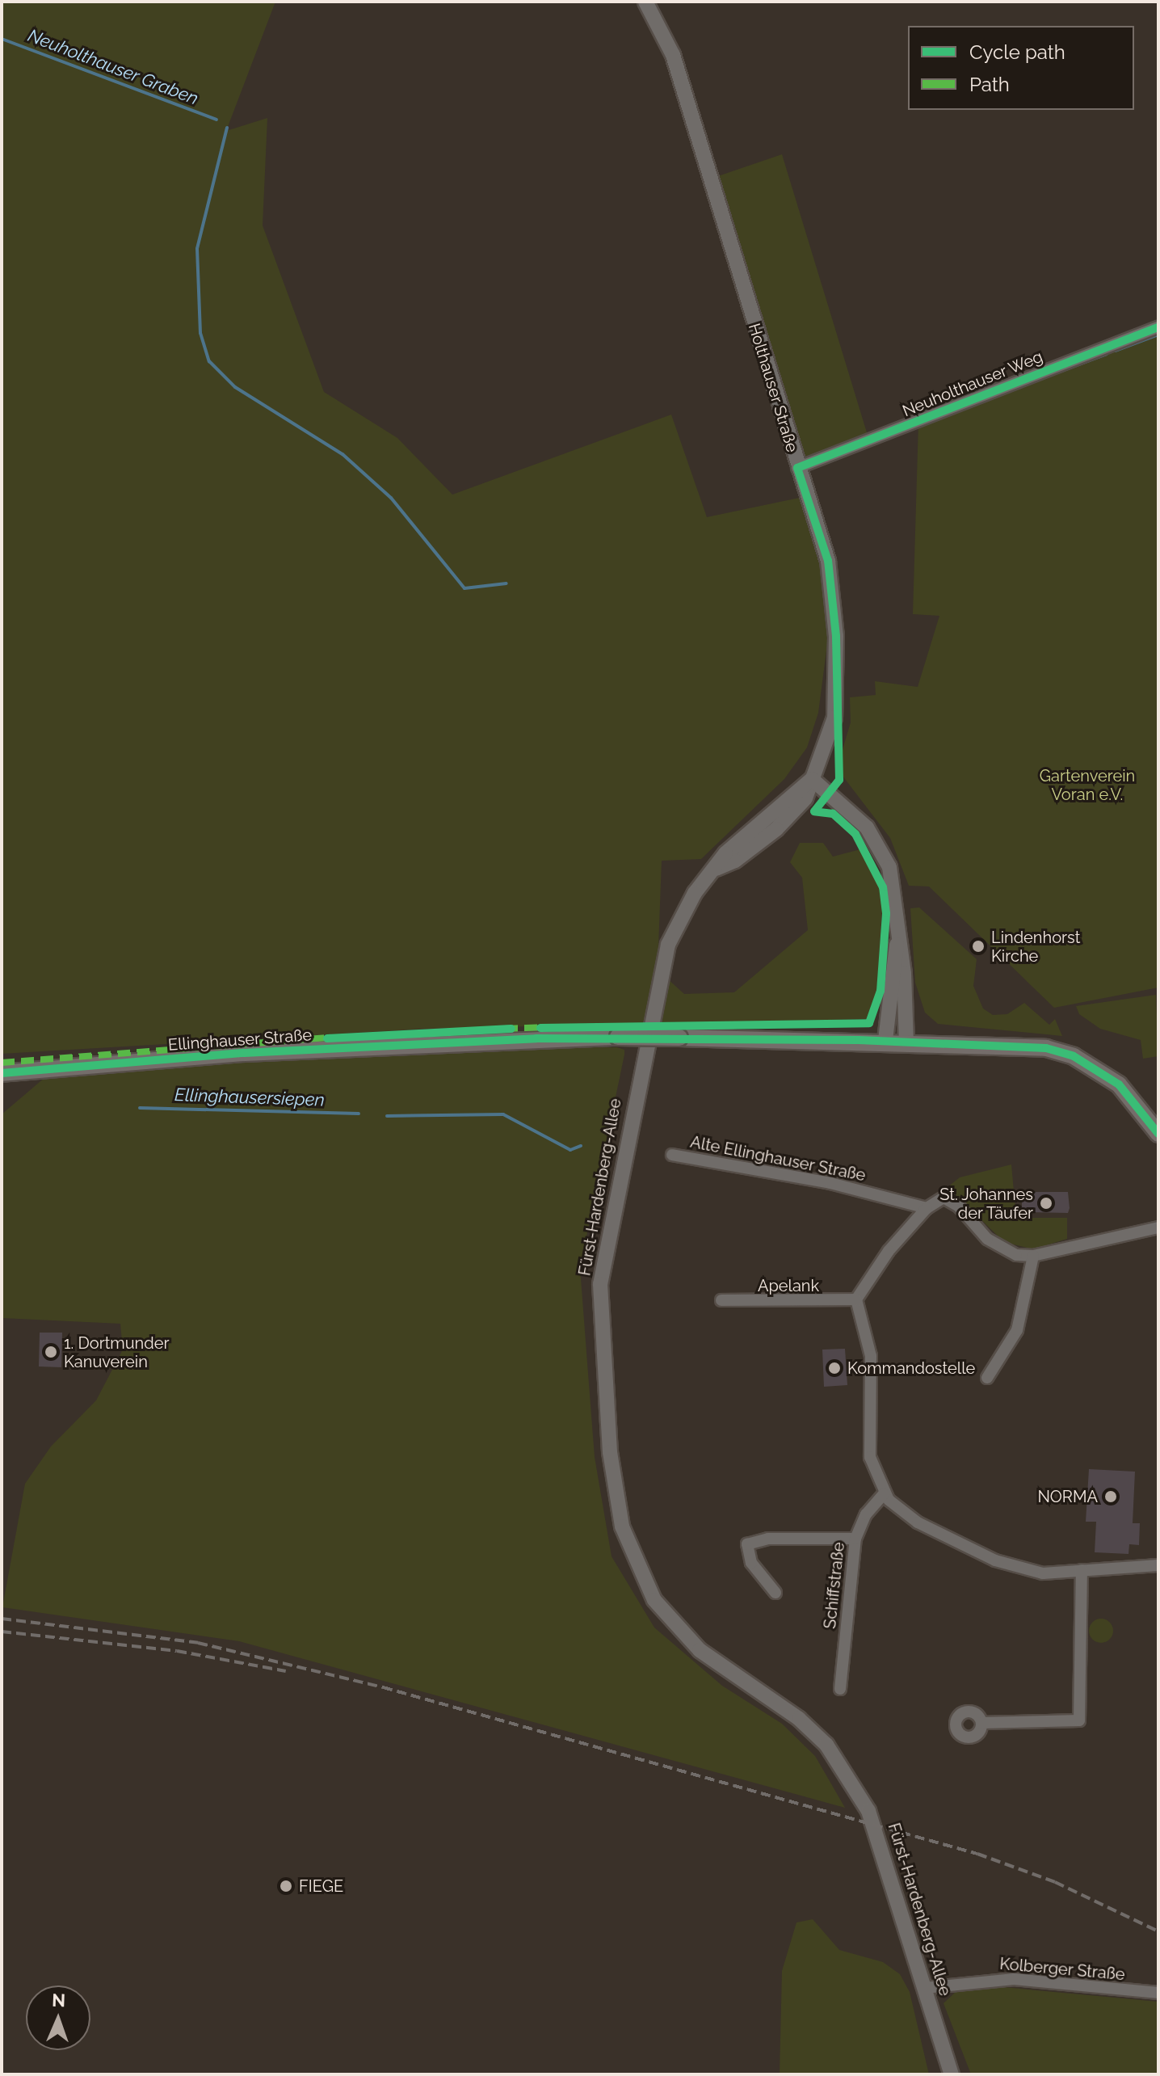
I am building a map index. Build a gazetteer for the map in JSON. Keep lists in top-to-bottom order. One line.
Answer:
{"streets":{"main road":["Ellinghauser Straße"],"street":["Neuholthauser Weg","Holthauser Straße","Alte Ellinghauser Straße","Fürst-Hardenberg-Allee","Apelank","Schiffstraße","Kolberger Straße"]},"crossings":[["Neuholthauser Weg","Holthauser Straße"],["Holthauser Straße","Fürst-Hardenberg-Allee"],["Fürst-Hardenberg-Allee","Kolberger Straße"]],"water":["Neuholthauser Graben","Ellinghausersiepen"],"parks":["Gartenverein Voran e.V."],"places":["Lindenhorst Kirche","St. Johannes der Täufer","1. Dortmunder Kanuverein","Kommandostelle","NORMA","FIEGE"],"legend":["Cycle path","Path"],"north":"top"}
